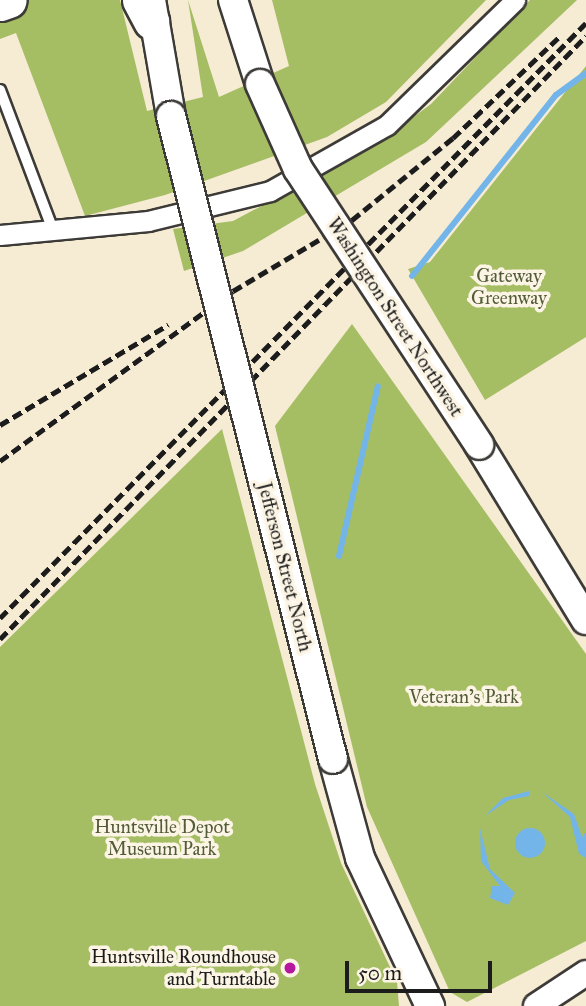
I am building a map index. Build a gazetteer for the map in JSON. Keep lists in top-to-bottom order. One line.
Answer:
{"streets":{"main road":["Washington Street Northwest","Jefferson Street North"]},"parks":["Gateway Greenway","Veteran's Park","Huntsville Depot Museum Park"],"places":["Huntsville Roundhouse and Turntable"],"scale_bar":"50 m"}
